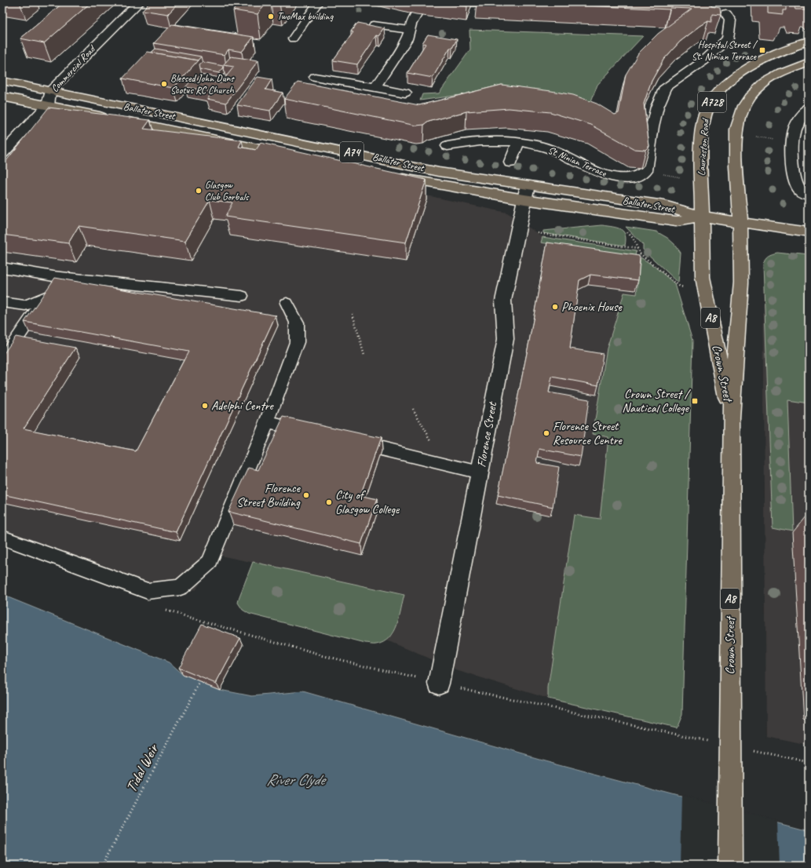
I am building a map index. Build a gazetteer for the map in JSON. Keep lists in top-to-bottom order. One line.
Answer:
{"streets":{"main road":["A728","Ballater Street","Laurieston Road","A74","A8","Crown Street"],"street":["Commercial Road","St Ninian Terrace","Florence Street"],"path":["Tidal Weir"]},"crossings":[["Commercial Road","Ballater Street"],["A728","Ballater Street"],["A728","Crown Street"],["Ballater Street","Laurieston Road"],["Ballater Street","Crown Street"],["Ballater Street","Florence Street"],["Laurieston Road","Crown Street"]],"water":["River Clyde"],"places":{"other":["TwoMax building","Blessed John Duns Scotus RC Church","Glasgow Club Gorbals","Phoenix House","Adelphi Centre","Florence Street Resource Centre","Florence Street Building","City of Glasgow College"],"transit":["Hospital Street / St. Ninian Terrace","Crown Street / Nautical College"]}}
